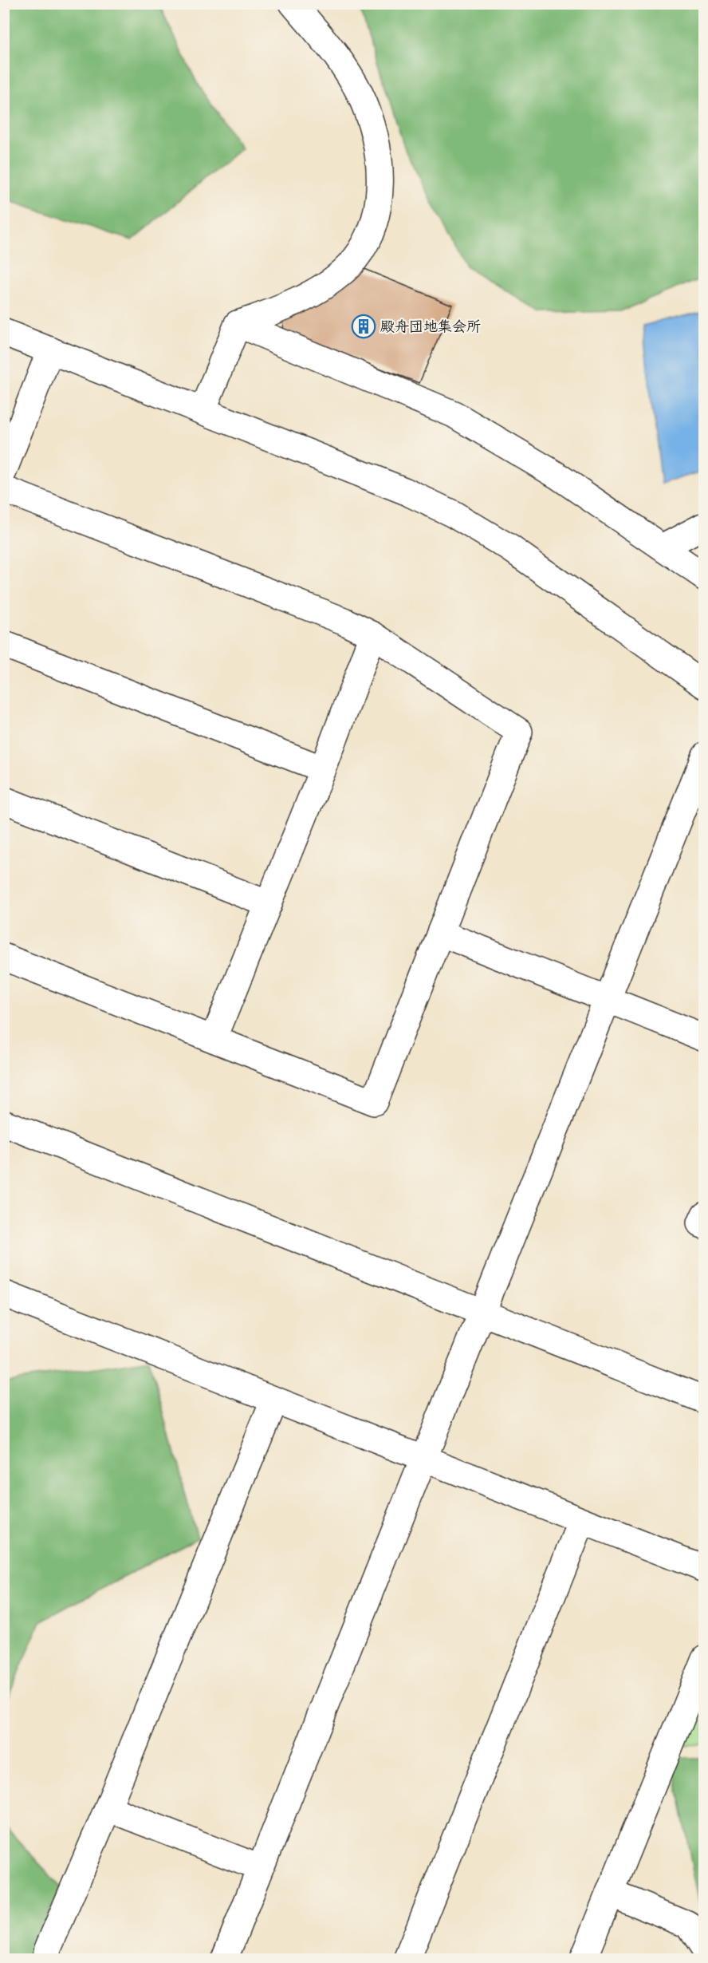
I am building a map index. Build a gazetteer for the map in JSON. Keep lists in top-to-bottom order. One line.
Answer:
{"places":{"building":["殿舟団地集会所"]}}
